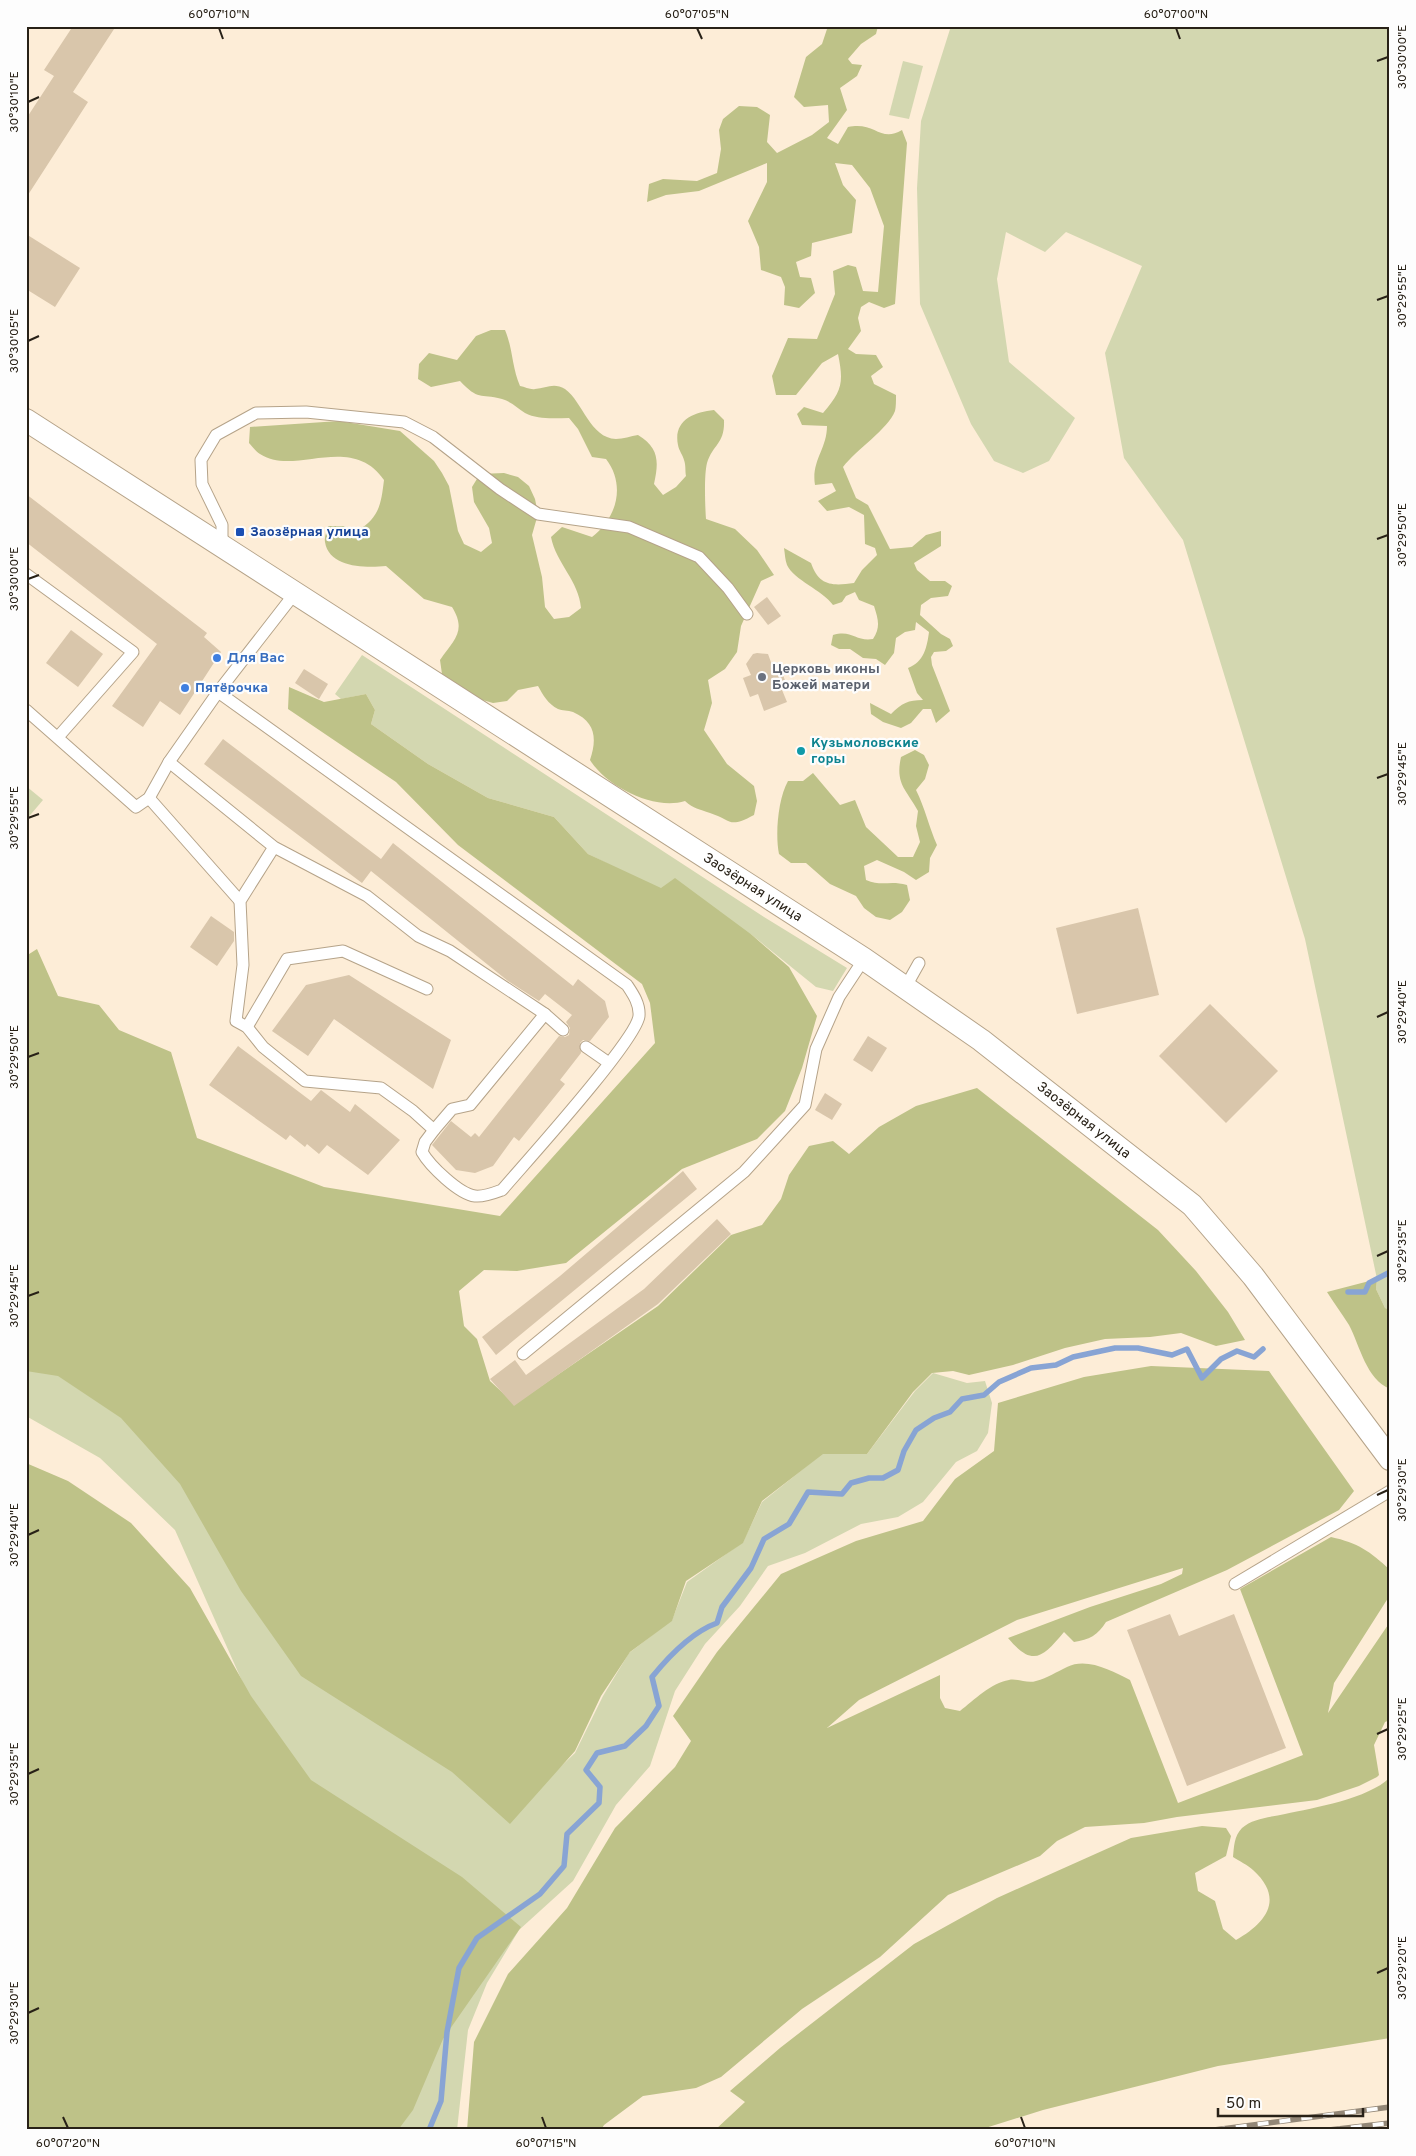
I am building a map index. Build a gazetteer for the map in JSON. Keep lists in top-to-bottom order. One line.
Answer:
{"streets":{"street":["Заозёрная улица"]},"places":{"transit":["Заозёрная улица"],"other":["Для Вас","Церковь иконы Божей матери","Пятёрочка","Кузьмоловские горы"]},"scale_bar":"50 m","coordinates":["60°07'10\"N","60°07'05\"N","60°07'00\"N","30°30'00\"E","30°30'10\"E","30°29'55\"E","30°30'05\"E","30°29'50\"E","30°29'45\"E","30°29'40\"E","30°29'35\"E","30°29'30\"E","30°29'25\"E","30°29'20\"E","60°07'20\"N","60°07'15\"N"]}
